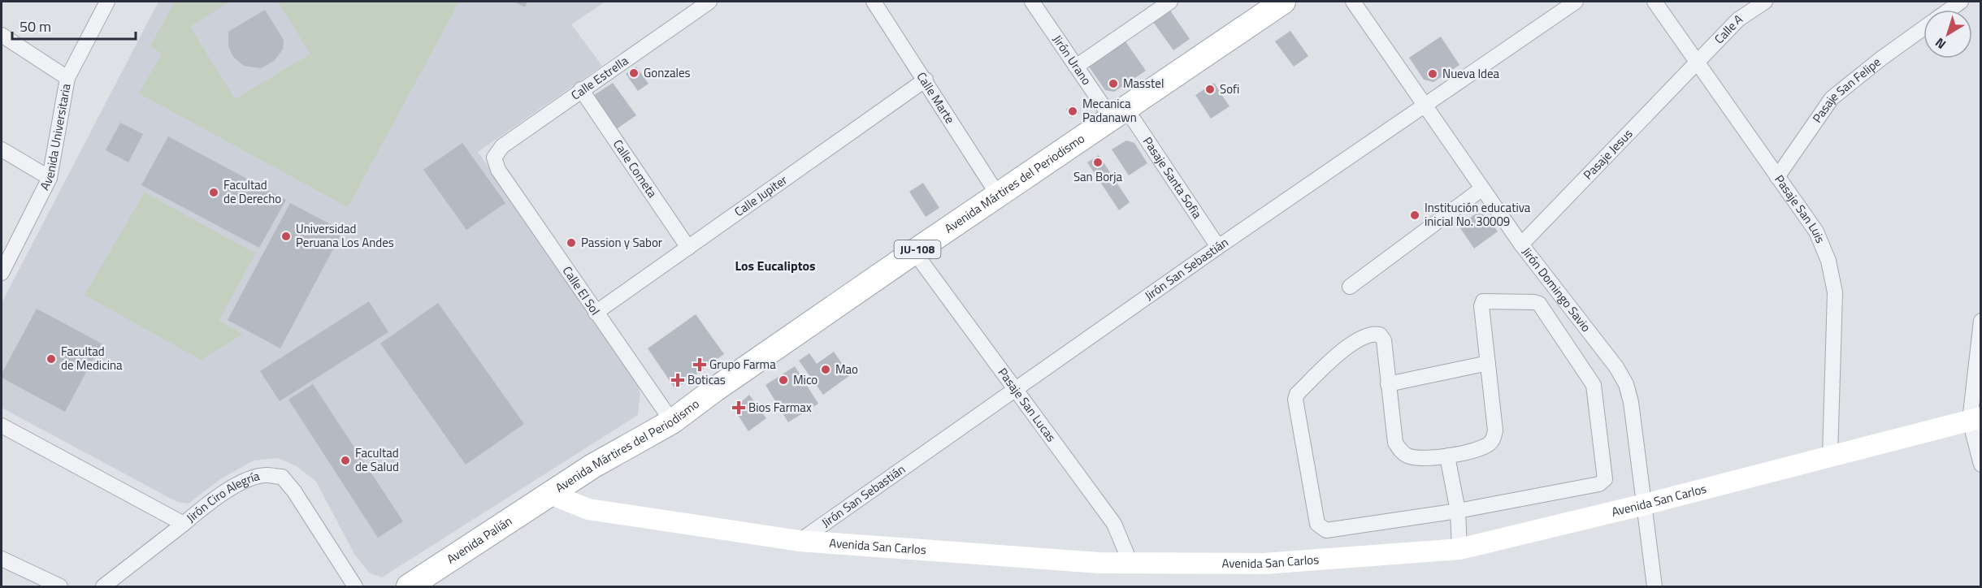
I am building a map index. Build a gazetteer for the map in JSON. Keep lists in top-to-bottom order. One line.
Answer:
{"streets":{"main road":["Avenida Mártires del Periodismo","JU-108","Avenida San Carlos","Avenida Palián"],"street":["Calle A","Jirón Urano","Calle Estrella","Pasaje San Felipe","Calle Marte","Avenida Universitaria","Pasaje Jesus","Calle Cometa","Pasaje Santa Sofia","Calle Jupiter","Pasaje San Luis","Jirón San Sebastián","Jirón Domingo Savio","Calle El Sol","Pasaje San Lucas","Jirón Ciro Alegría"]},"crossings":[["Calle A","Pasaje Jesus"],["Calle A","Pasaje San Luis"],["Jirón Urano","Pasaje Santa Sofia"],["Jirón Urano","Avenida Mártires del Periodismo"],["Calle Estrella","Calle Cometa"],["Calle Estrella","Calle El Sol"],["Pasaje San Felipe","Pasaje San Luis"],["Calle Marte","Avenida Mártires del Periodismo"],["Calle Marte","Calle Jupiter"],["Pasaje Jesus","Pasaje San Luis"],["Pasaje Jesus","Jirón Domingo Savio"],["Calle Cometa","Calle Jupiter"],["Pasaje Santa Sofia","Avenida Mártires del Periodismo"],["Pasaje Santa Sofia","Jirón San Sebastián"],["Avenida Mártires del Periodismo","Calle El Sol"],["Avenida Mártires del Periodismo","Pasaje San Lucas"],["Avenida Mártires del Periodismo","Avenida San Carlos"],["Avenida Mártires del Periodismo","Avenida Palián"],["Calle Jupiter","Calle El Sol"],["Pasaje San Luis","Avenida San Carlos"],["Jirón San Sebastián","Jirón Domingo Savio"],["Jirón San Sebastián","Pasaje San Lucas"],["Jirón San Sebastián","Avenida San Carlos"],["Jirón Domingo Savio","Avenida San Carlos"],["Pasaje San Lucas","Avenida San Carlos"],["Avenida San Carlos","Avenida Palián"]],"districts":["Los Eucaliptos"],"places":{"other":["Gonzales","Nueva Idea","Masstel","Sofi","Mecanica Padanawn","San Borja","Facultad de Derecho","Institución educativa inicial No. 30009","Universidad Peruana Los Andes","Passion y Sabor","Facultad de Medicina","Mao","Mico","Facultad de Salud"],"health":["Grupo Farma","Boticas","Bios Farmax"]},"scale_bar":"50 m","north":"bottom left"}
